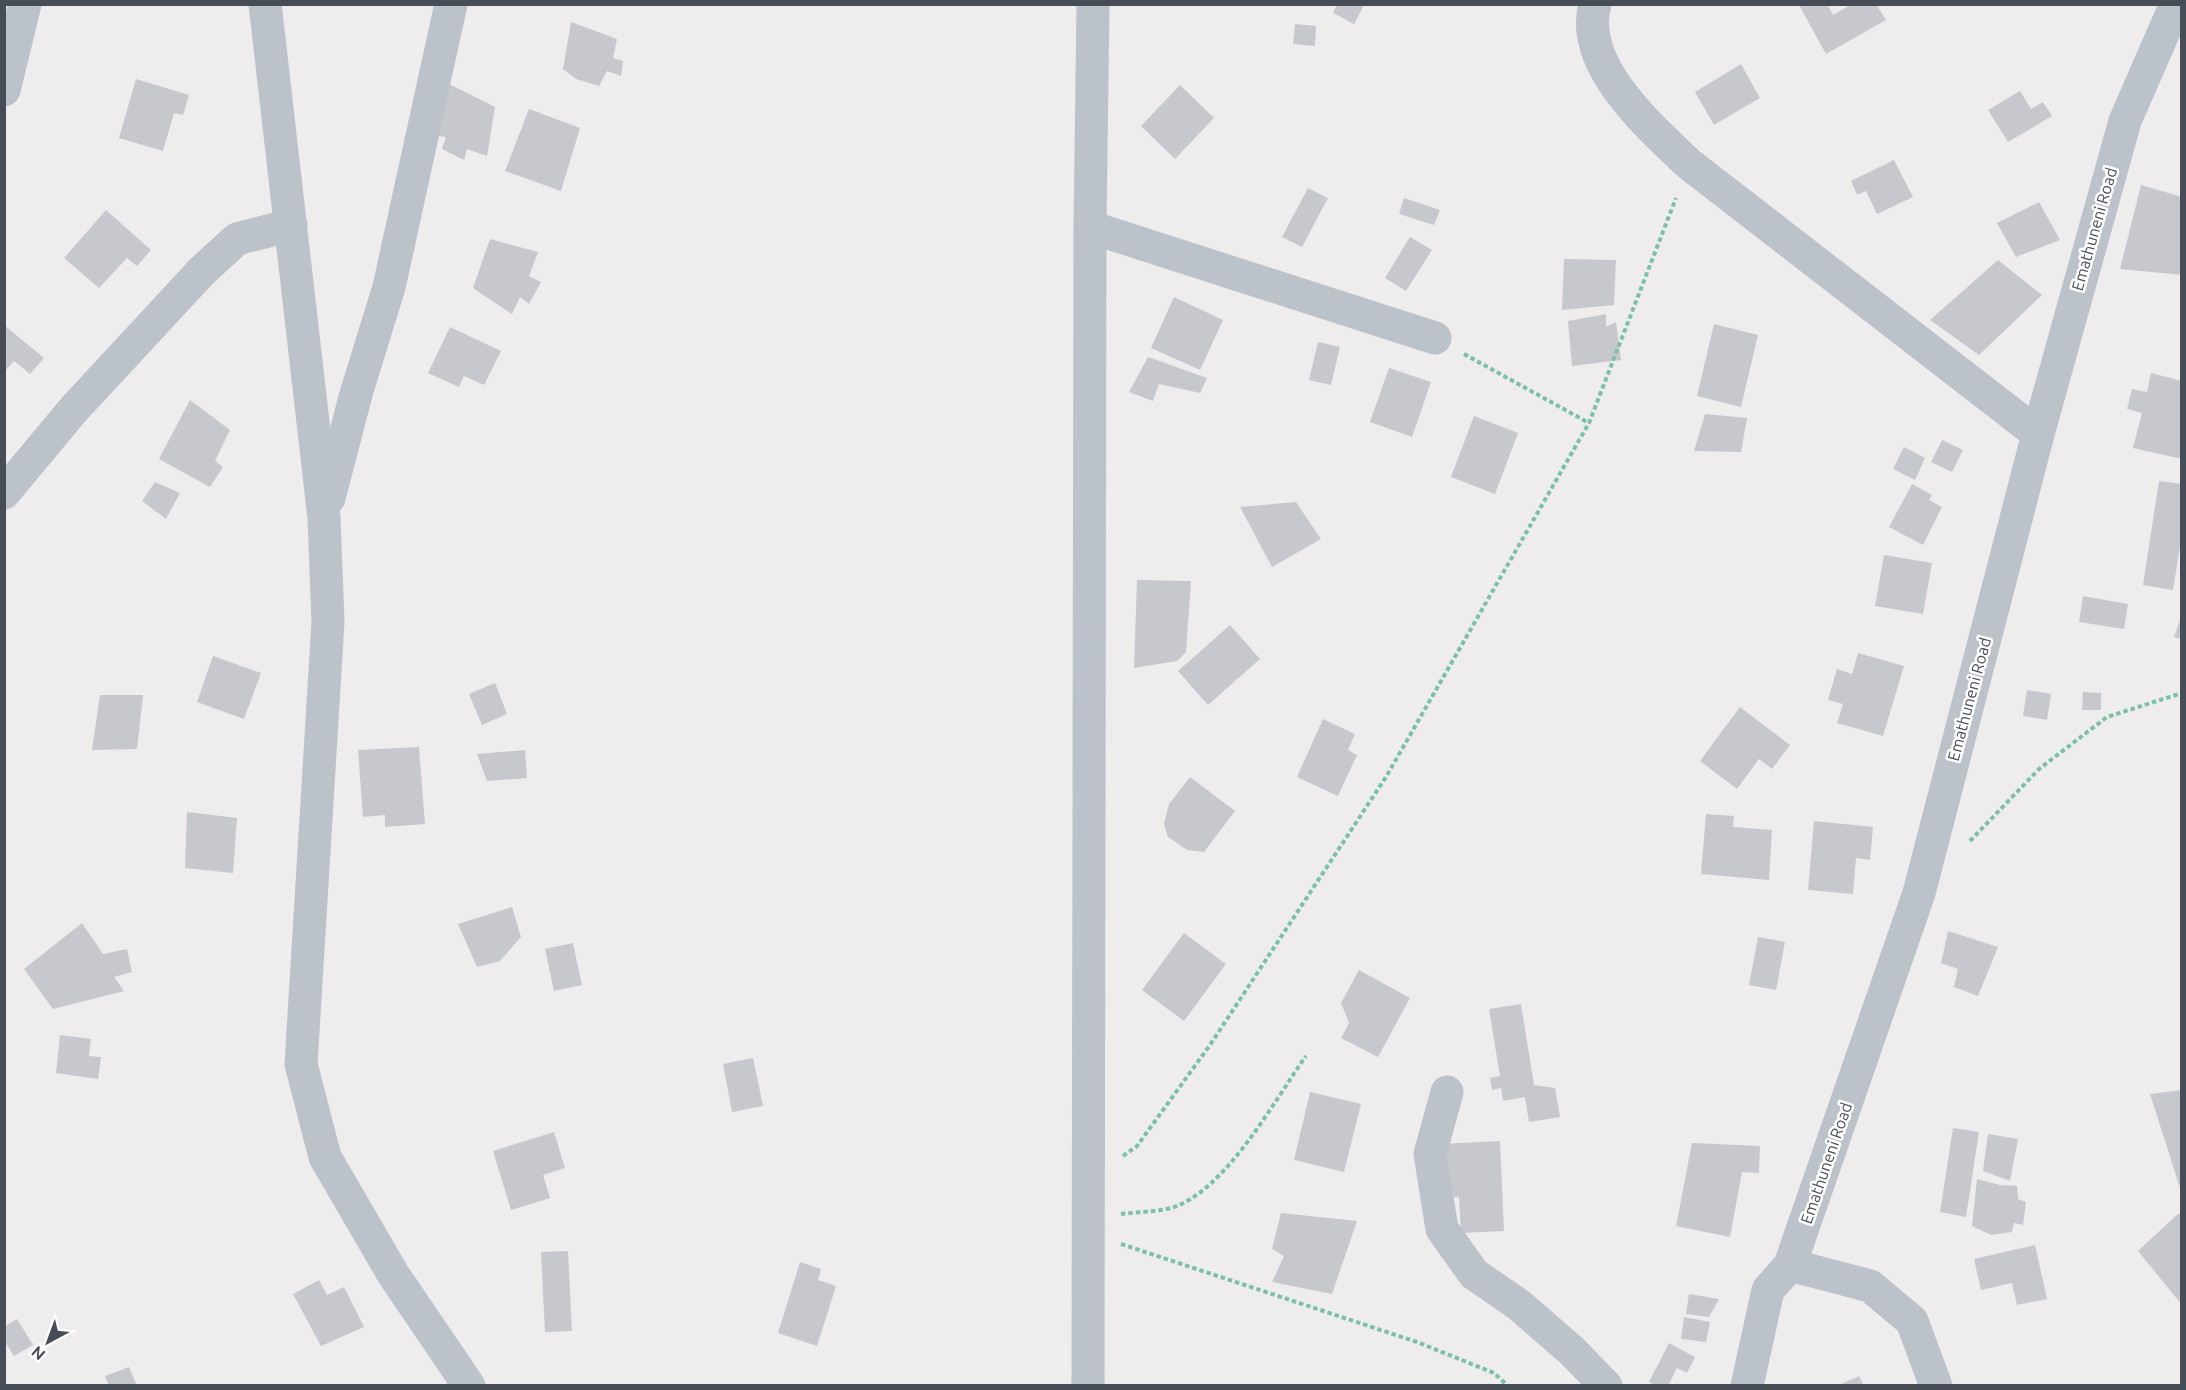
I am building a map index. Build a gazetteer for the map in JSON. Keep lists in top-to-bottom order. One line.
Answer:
{"streets":{"street":["Emathuneni Road"]},"north":"bottom left"}
